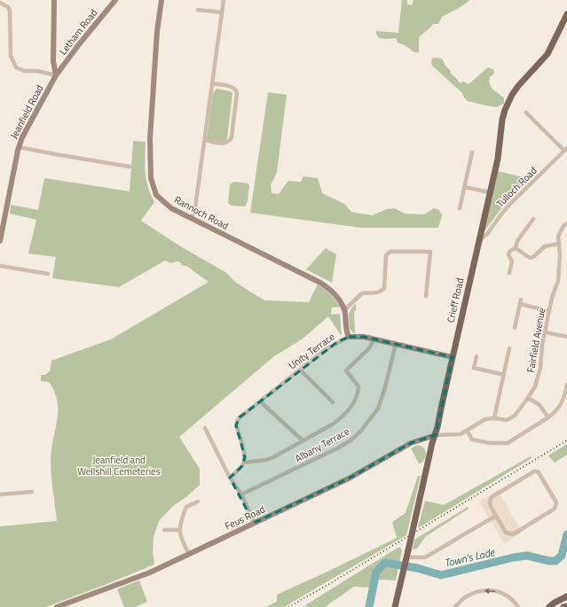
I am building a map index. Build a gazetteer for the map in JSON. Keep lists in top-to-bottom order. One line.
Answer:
{"streets":{"main road":["Crieff Road"],"street":["Letham Road","Jeanfield Road","Tulloch Road","Rannoch Road","Fairfield Avenue","Unity Terrace","Albany Terrace","Feus Road"]},"crossings":[["Letham Road","Jeanfield Road"],["Tulloch Road","Crieff Road"],["Rannoch Road","Unity Terrace"],["Crieff Road","Fairfield Avenue"],["Crieff Road","Unity Terrace"],["Crieff Road","Feus Road"],["Fairfield Avenue","Feus Road"],["Unity Terrace","Albany Terrace"]],"water":["Town's Lade"],"parks":["Jeanfield and Wellshill Cemeteries"]}
